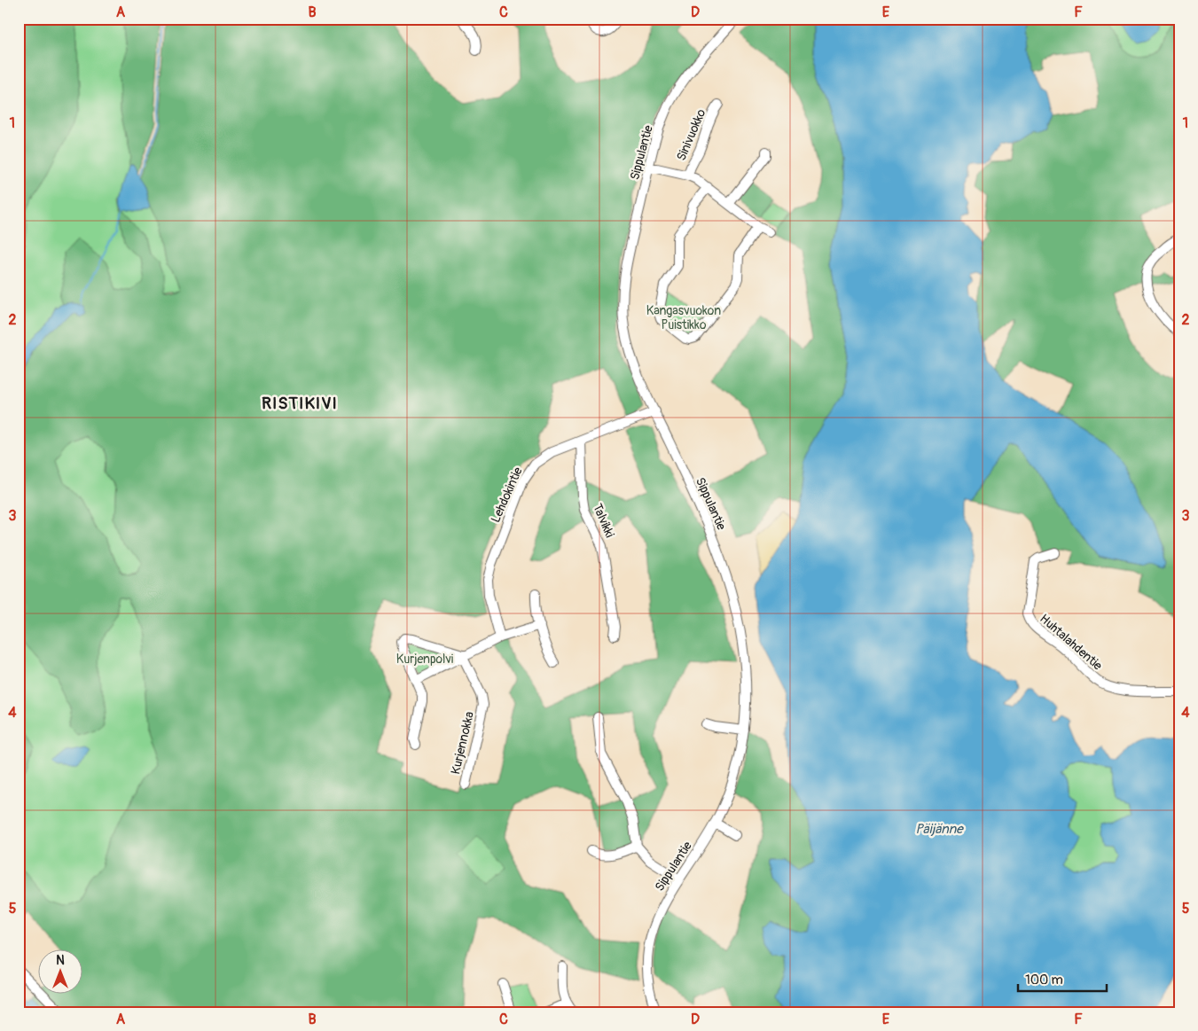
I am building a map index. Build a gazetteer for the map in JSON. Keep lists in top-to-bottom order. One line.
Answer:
{"streets":{"street":["Sinivuokko","Sippulantie","Lehdokintie","Talvikki","Huhtalahdentie","Kurjennokka"]},"crossings":[["Sippulantie","Lehdokintie"],["Lehdokintie","Talvikki"]],"districts":["RISTIKIVI"],"water":["Päijänne"],"parks":["Kangasvuokon Puistikko","Kurjenpolvi"],"scale_bar":"100 m","north":"top","grid":{"columns":["A","B","C","D","E","F"],"rows":["1","2","3","4","5"]}}
